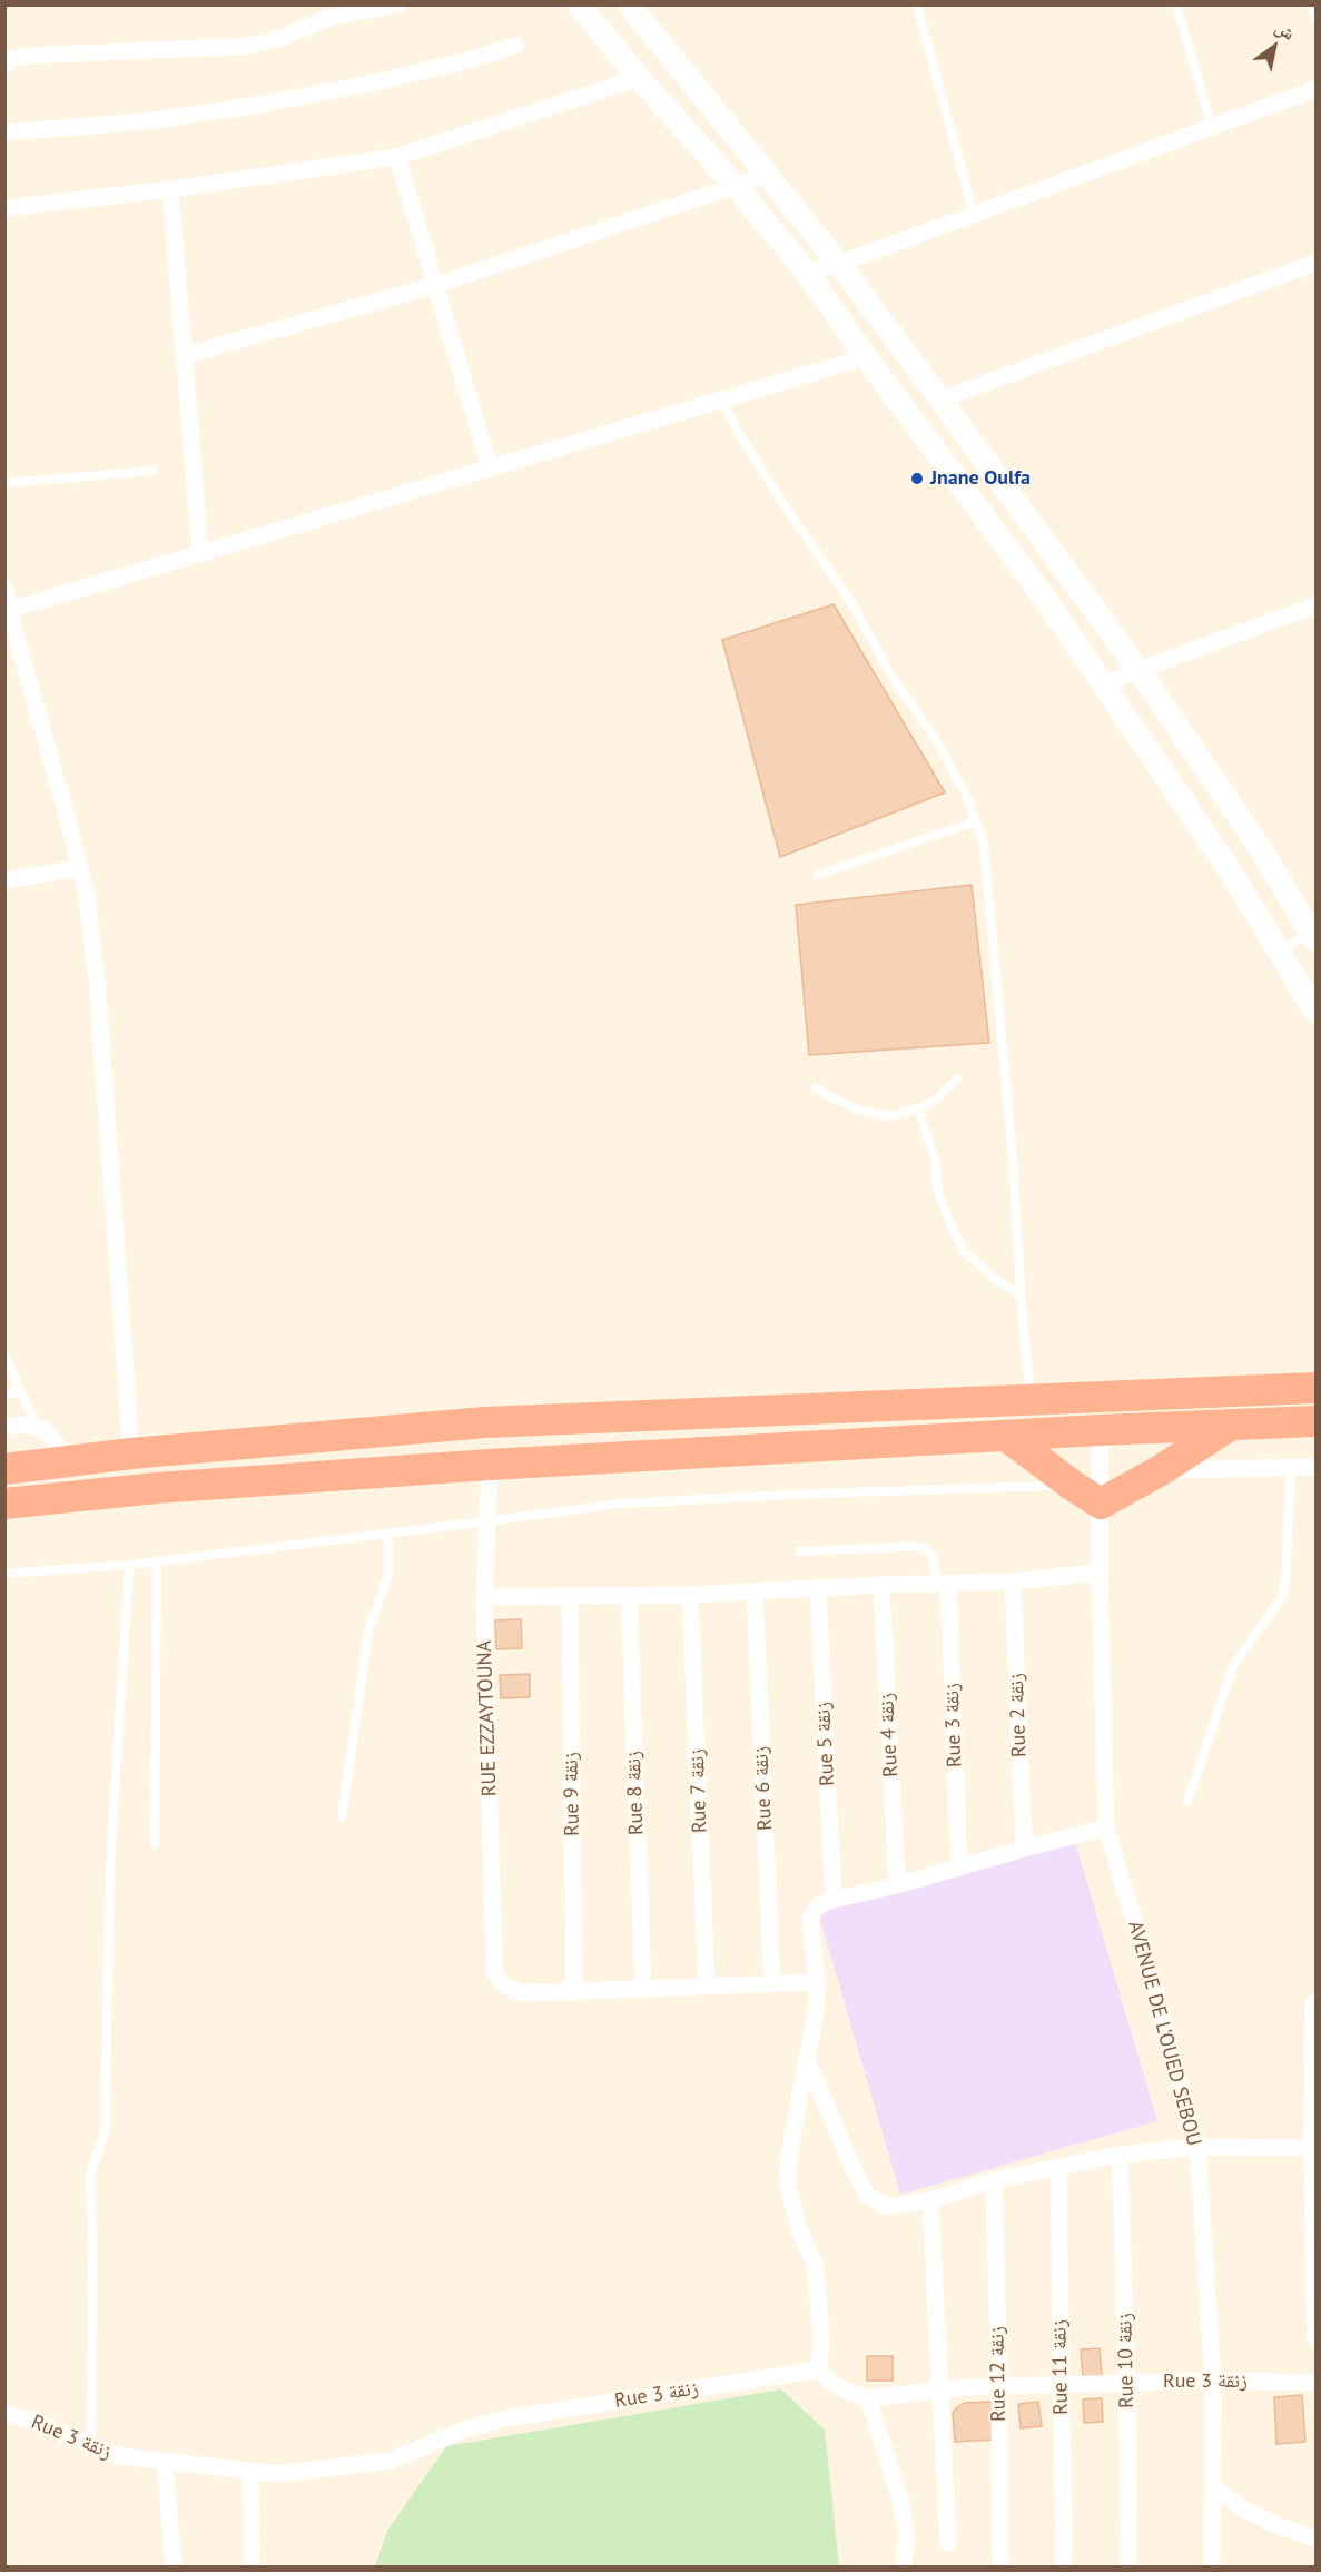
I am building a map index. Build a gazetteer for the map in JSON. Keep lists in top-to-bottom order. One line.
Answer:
{"streets":{"street":["Rue 2 زنقة","RUE EZZAYTOUNA","Rue 3 زنقة","Rue 4 زنقة","Rue 5 زنقة","Rue 6 زنقة","Rue 7 زنقة","Rue 8 زنقة","Rue 9 زنقة","AVENUE DE L'OUED SEBOU","Rue 10 زنقة","Rue 11 زنقة","Rue 12 زنقة"]},"crossings":[["RUE EZZAYTOUNA","Rue 9 زنقة"],["Rue 3 زنقة","AVENUE DE L'OUED SEBOU"],["Rue 3 زنقة","Rue 10 زنقة"],["Rue 3 زنقة","Rue 11 زنقة"],["Rue 3 زنقة","Rue 12 زنقة"]],"places":["Jnane Oulfa"],"north":"top right"}
